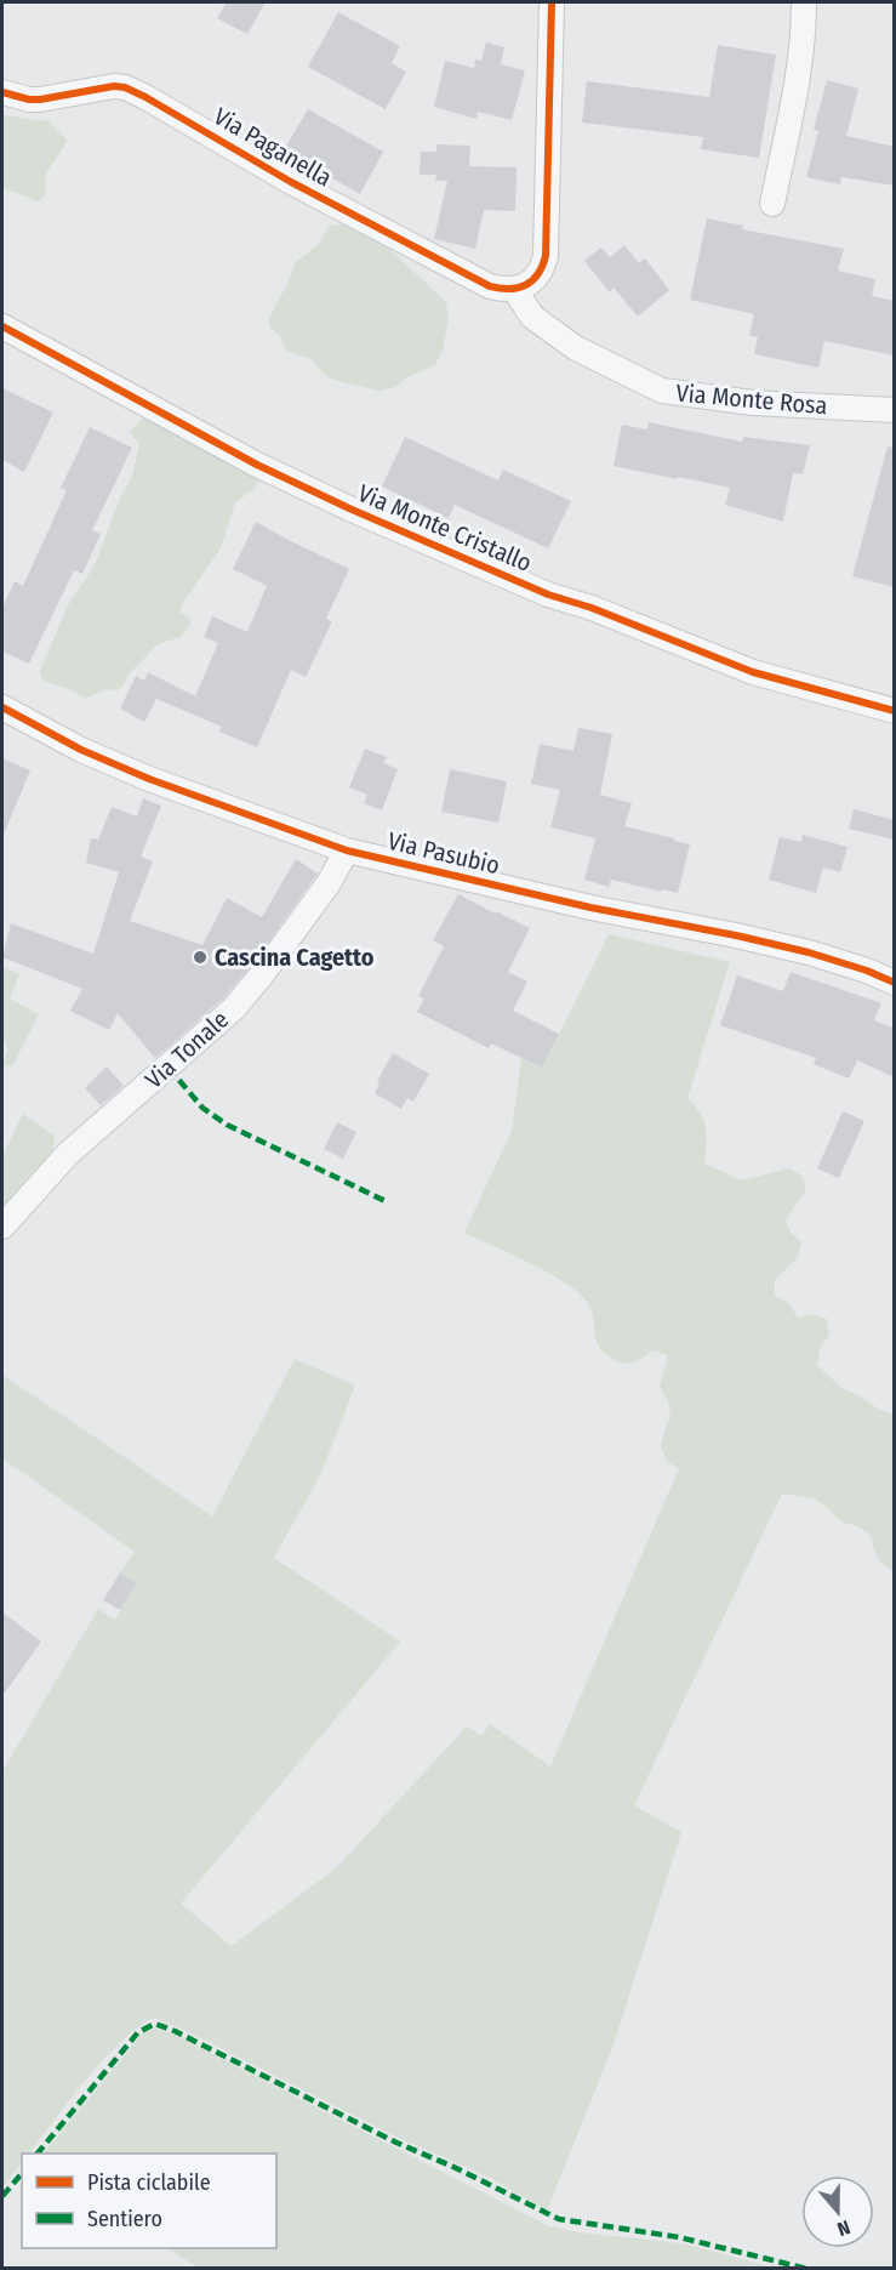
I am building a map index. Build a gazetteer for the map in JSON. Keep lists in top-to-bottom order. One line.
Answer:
{"streets":{"street":["Via Paganella","Via Monte Rosa","Via Monte Cristallo","Via Pasubio","Via Tonale"]},"crossings":[["Via Paganella","Via Monte Rosa"],["Via Pasubio","Via Tonale"]],"places":["Cascina Cagetto"],"legend":["Pista ciclabile","Sentiero"],"north":"bottom"}
